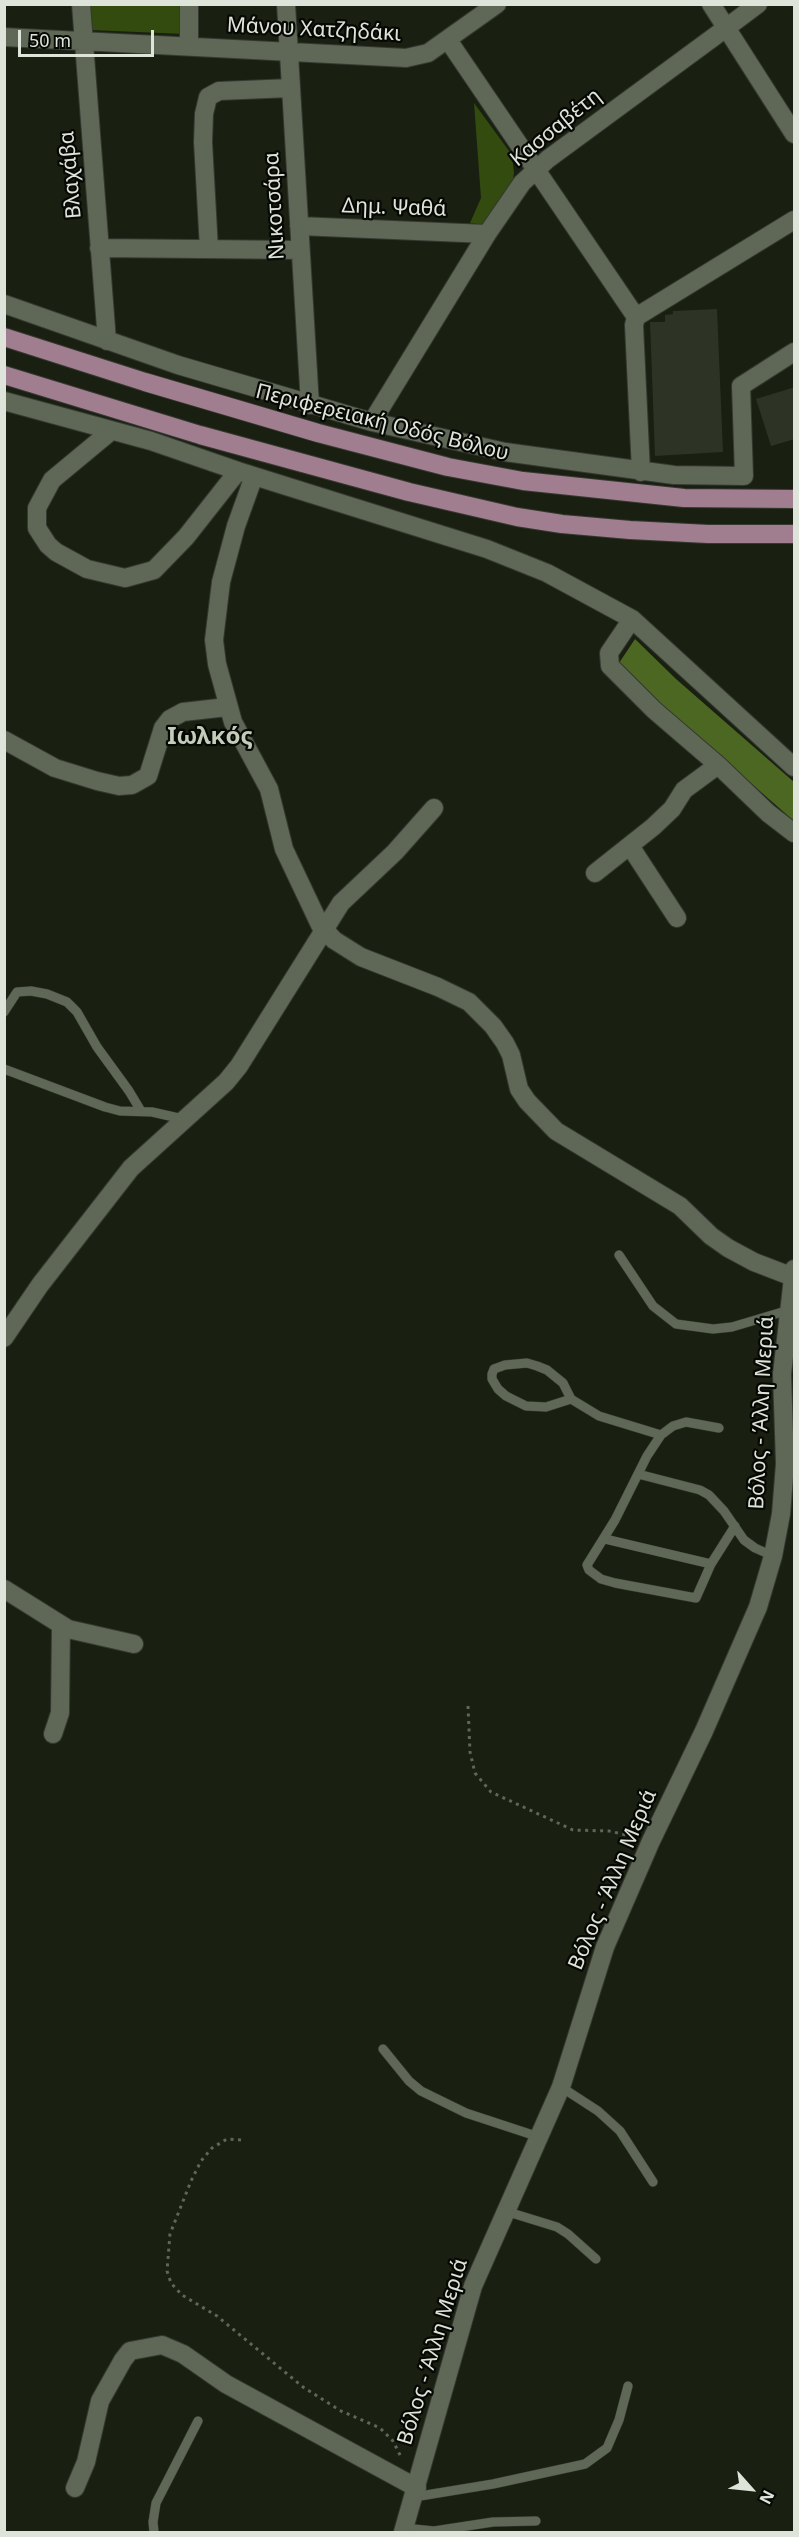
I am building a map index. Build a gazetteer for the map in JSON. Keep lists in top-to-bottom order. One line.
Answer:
{"streets":{"main road":["Περιφερειακή Οδός Βόλου"],"street":["Μάνου Χατζηδάκι","Κασσαβέτη","Βλαχάβα","Νικοτσάρα","Δημ. Ψαθά","Βόλος - Άλλη Μεριά"]},"crossings":[["Μάνου Χατζηδάκι","Βλαχάβα"],["Μάνου Χατζηδάκι","Νικοτσάρα"],["Κασσαβέτη","Δημ. Ψαθά"],["Νικοτσάρα","Δημ. Ψαθά"]],"districts":["Ιωλκός"],"scale_bar":"50 m","north":"bottom right"}
